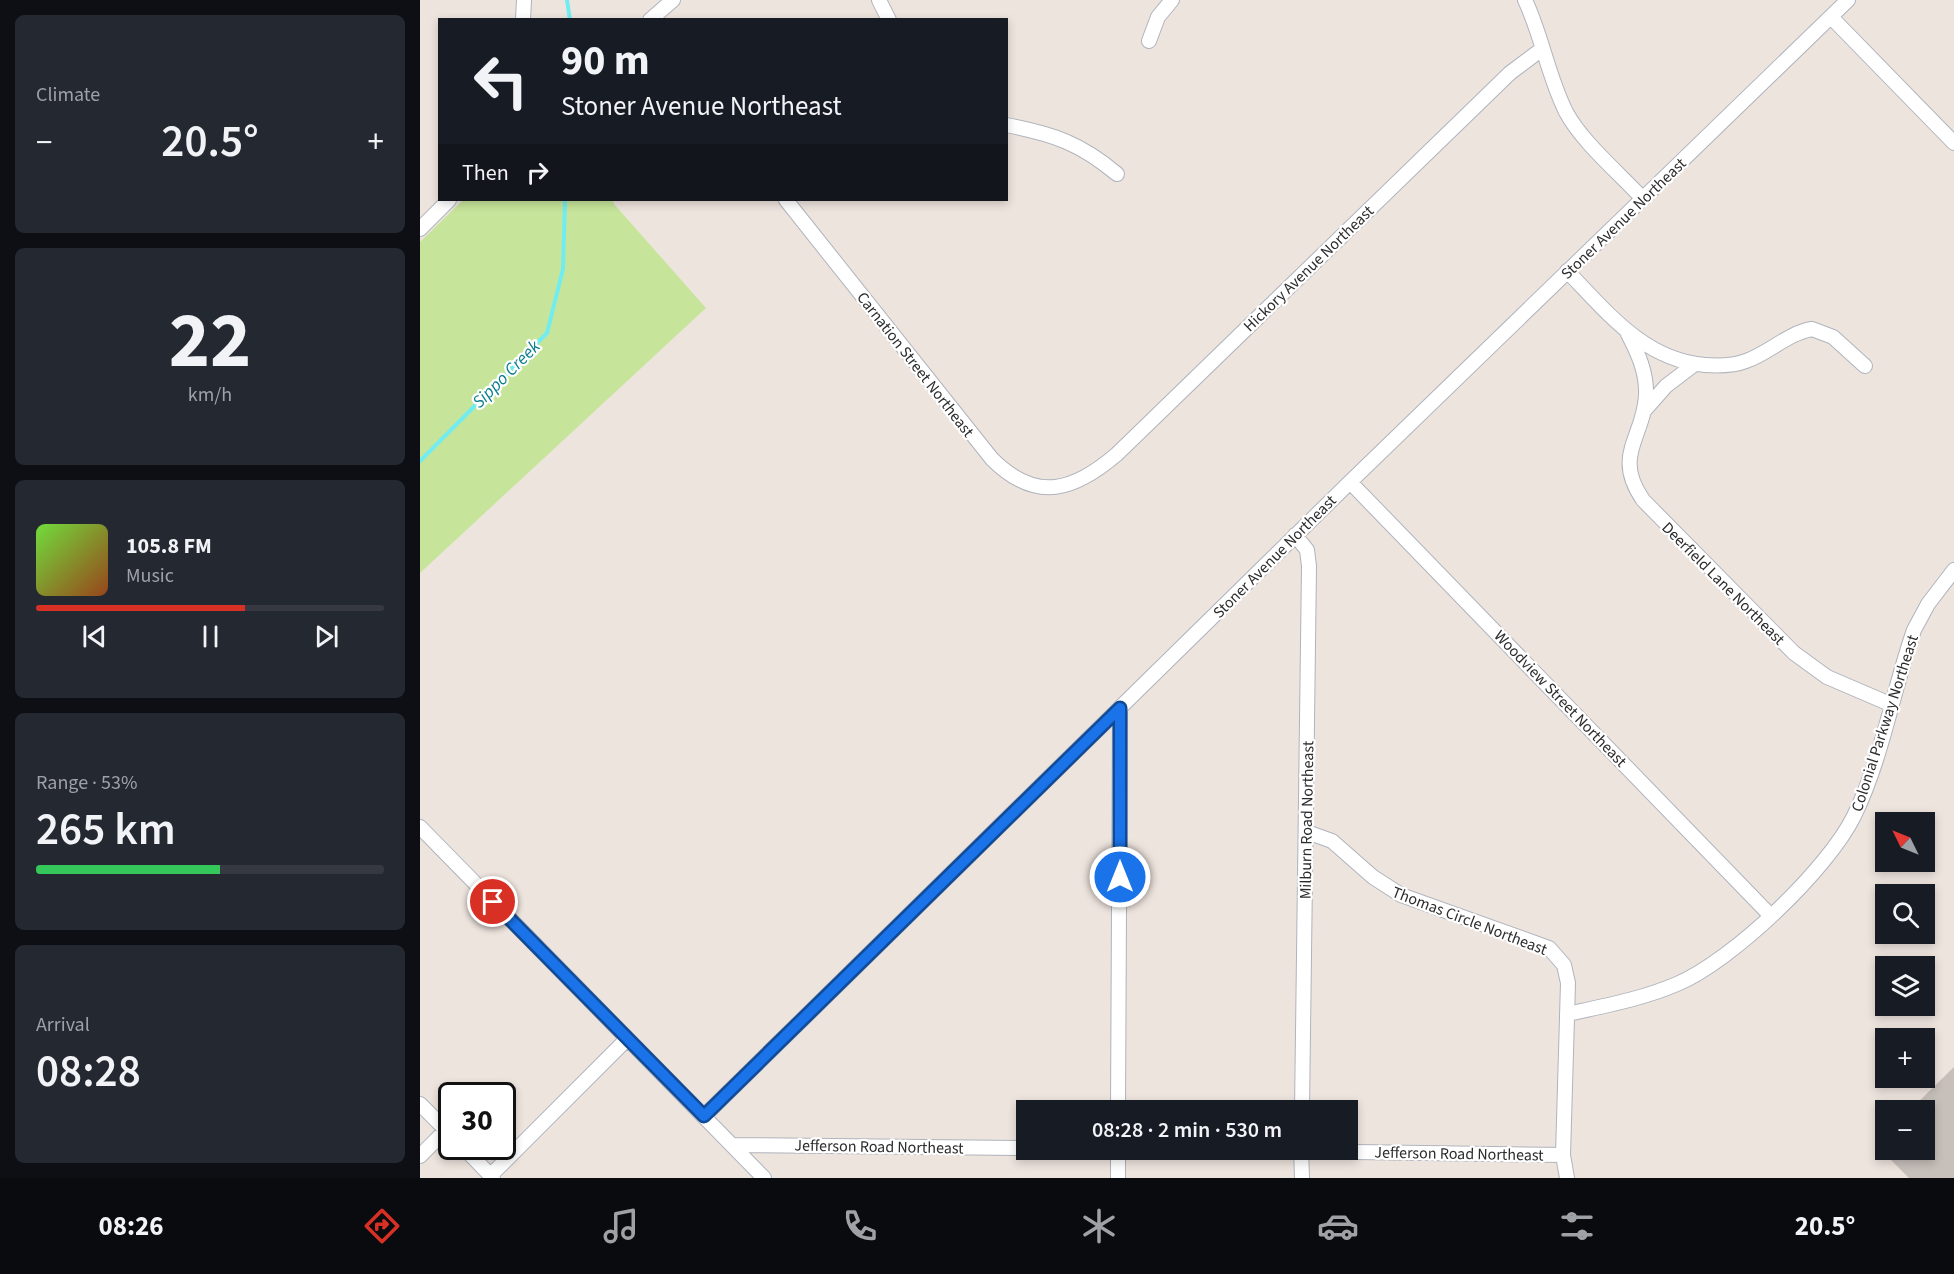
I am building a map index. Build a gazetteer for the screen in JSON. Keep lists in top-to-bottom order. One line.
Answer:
{"streets":{"street":["Stoner Avenue Northeast","Hickory Avenue Northeast","Carnation Street Northeast","Deerfield Lane Northeast","Woodview Street Northeast","Colonial Parkway Northeast","Milburn Road Northeast","Thomas Circle Northeast","Jefferson Road Northeast"]},"crossings":[["Stoner Avenue Northeast","Deerfield Lane Northeast"],["Stoner Avenue Northeast","Woodview Street Northeast"],["Stoner Avenue Northeast","Milburn Road Northeast"],["Hickory Avenue Northeast","Carnation Street Northeast"],["Deerfield Lane Northeast","Colonial Parkway Northeast"],["Woodview Street Northeast","Colonial Parkway Northeast"],["Colonial Parkway Northeast","Thomas Circle Northeast"],["Milburn Road Northeast","Thomas Circle Northeast"],["Thomas Circle Northeast","Jefferson Road Northeast"]],"water":["Sippo Creek"],"north":"top left","page":{"tile":["Climate",["22","km/h"],["Range · 53%","265 km"],["Arrival","08:28"]],"turn":["90 m","Stoner Avenue Northeast"],"heat":["−","20.5°","+"],"then":"Then","song":["105.8 FM","Music"],"map_buttons":["+","−"],"limit":"30","trip":"08:28 · 2 min · 530 m","tabs":["08:26","20.5°"]}}
